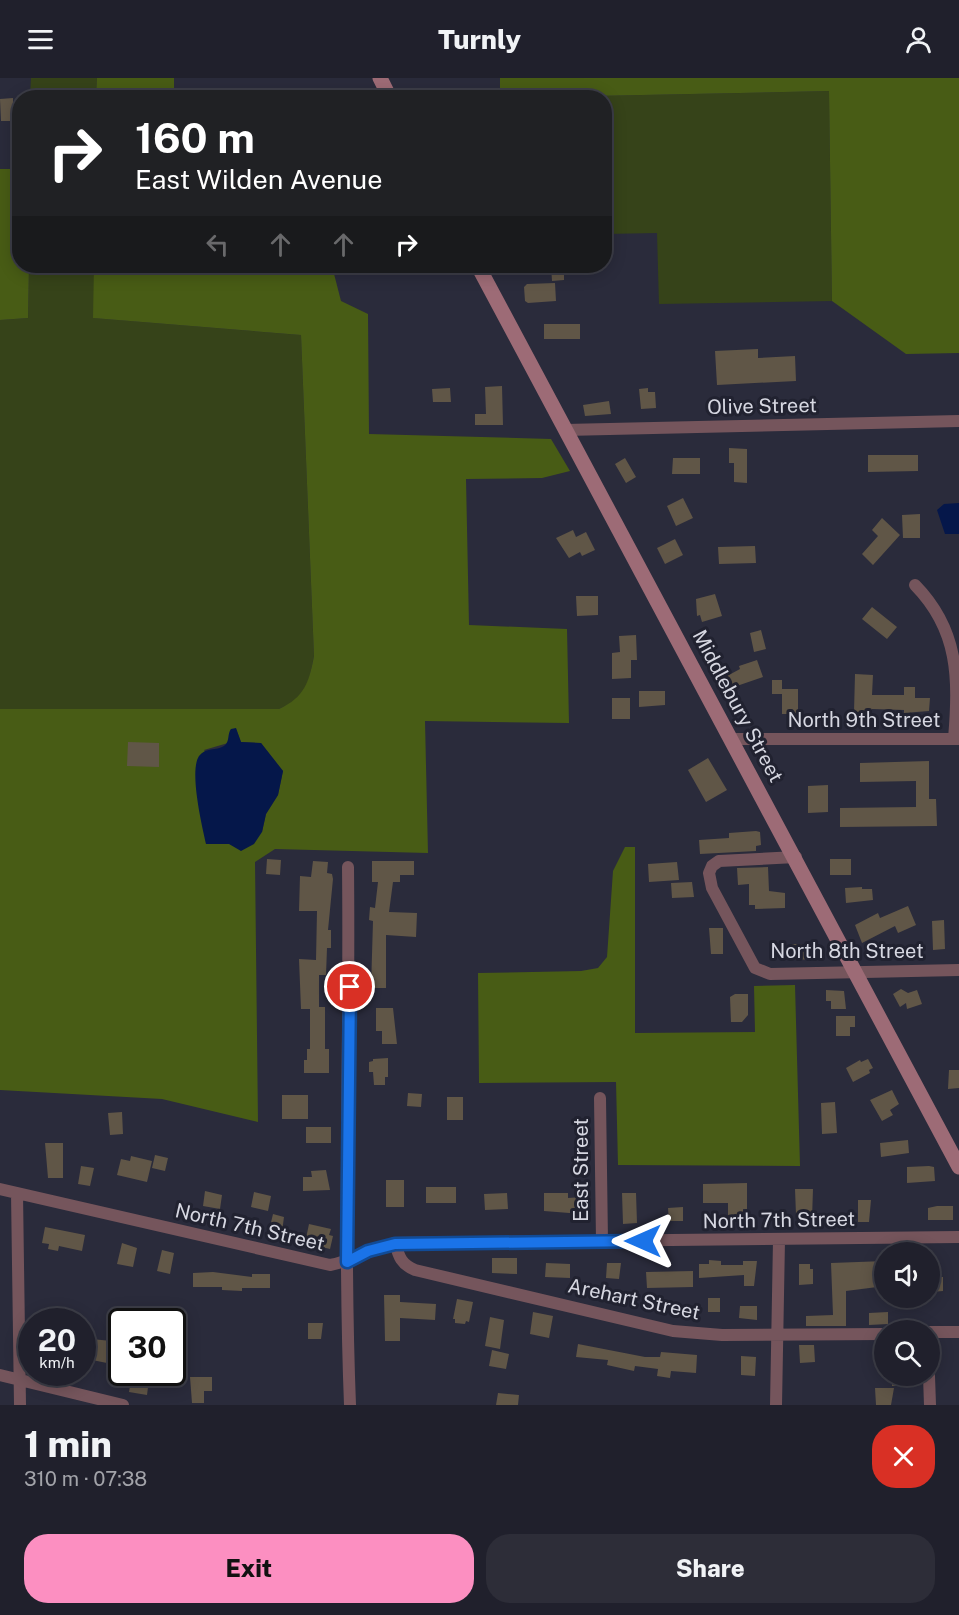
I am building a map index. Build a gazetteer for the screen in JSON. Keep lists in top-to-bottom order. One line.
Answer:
{"streets":{"main road":["Middlebury Street"],"street":["Olive Street","North 9th Street","North 8th Street","East Street","North 7th Street","Arehart Street"]},"crossings":[["Olive Street","Middlebury Street"],["Middlebury Street","North 9th Street"],["Middlebury Street","North 8th Street"],["East Street","North 7th Street"],["North 7th Street","Arehart Street"]],"page":{"header":"Turnly","turn":["160 m","East Wilden Avenue"],"speed":"20 km/h","limit":"30","heading":["1 min","310 m · 07:38"],"buttons":["Exit","Share"]}}
